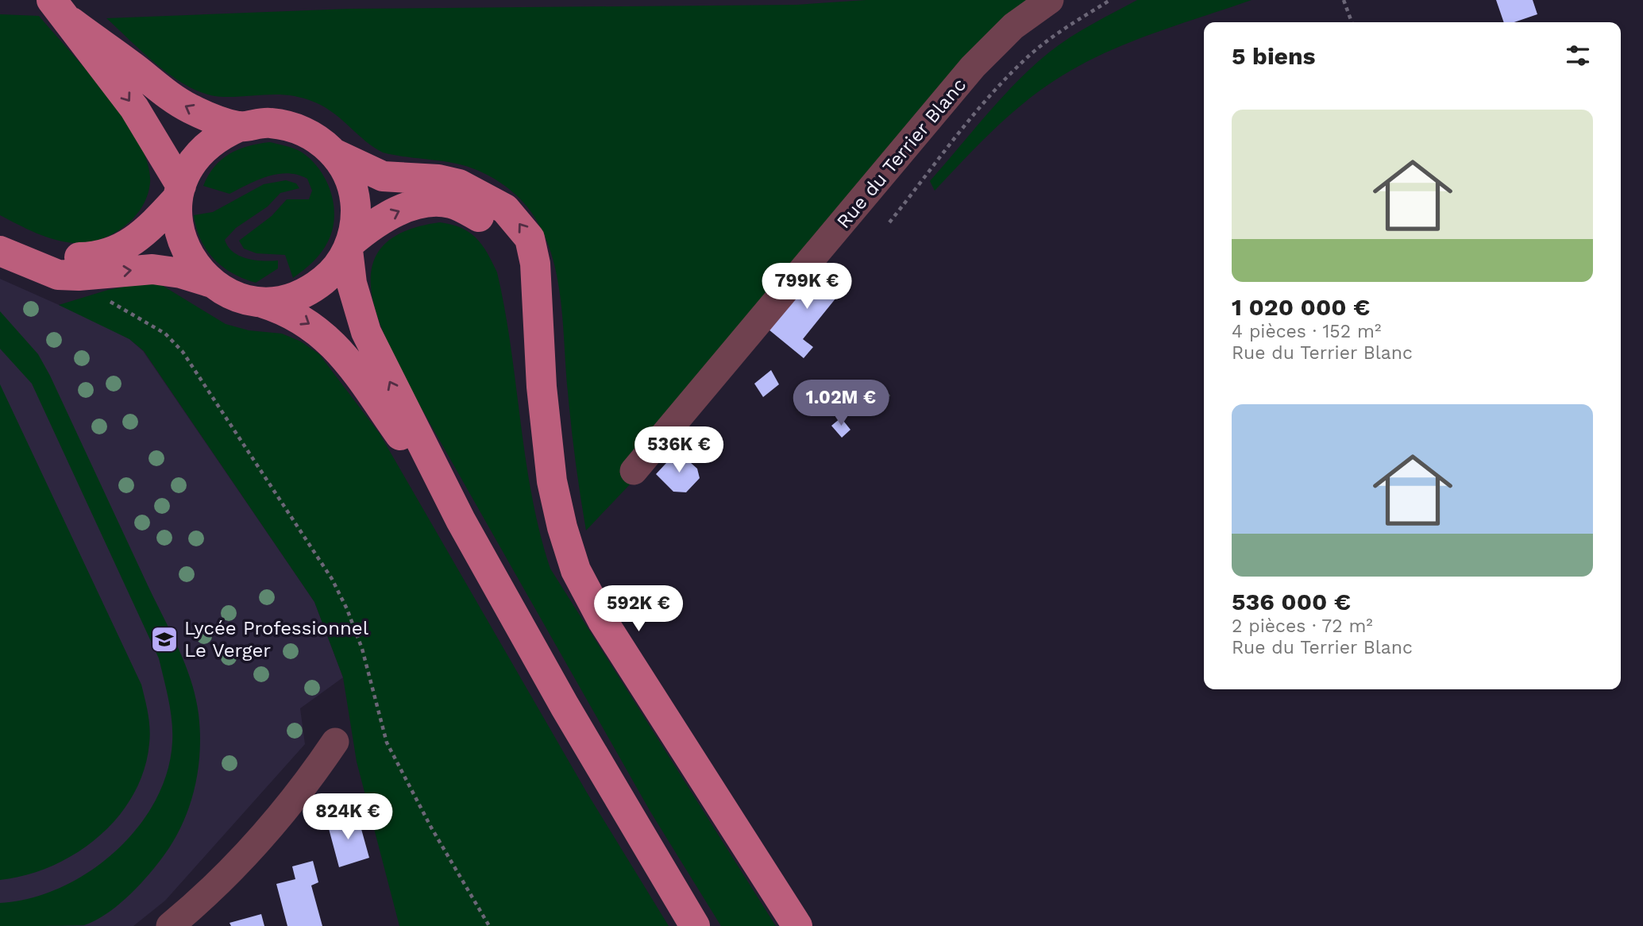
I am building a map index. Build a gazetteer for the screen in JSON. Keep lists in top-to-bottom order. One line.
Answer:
{"streets":{"street":["Rue du Terrier Blanc"]},"places":{"school or university":["Lycée Professionnel Le Verger"]},"page":{"heading":"5 biens","list":[{"name":"1 020 000 €","note":"4 pièces · 152 m² · Rue du Terrier Blanc"},{"name":"536 000 €","note":"2 pièces · 72 m² · Rue du Terrier Blanc"}],"price":["799K €","1.02M €","536K €","592K €","824K €"]}}
